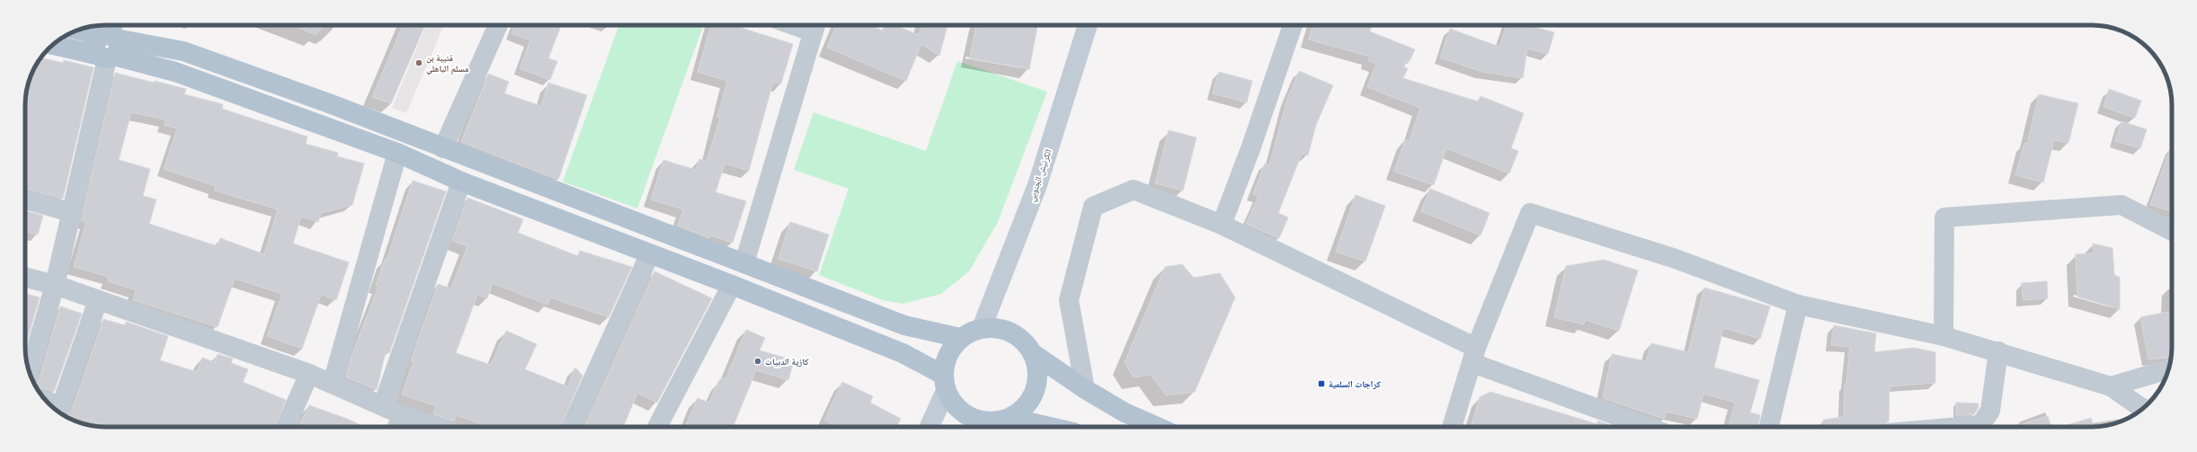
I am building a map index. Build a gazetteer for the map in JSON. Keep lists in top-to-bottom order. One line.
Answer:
{"streets":{"main road":["الكرنيش الجنوبي"]},"places":{"other":["قتيبة بن مسلم الباهلي","كازية الدبيات"],"transit":["كراجات السلمية"]}}
